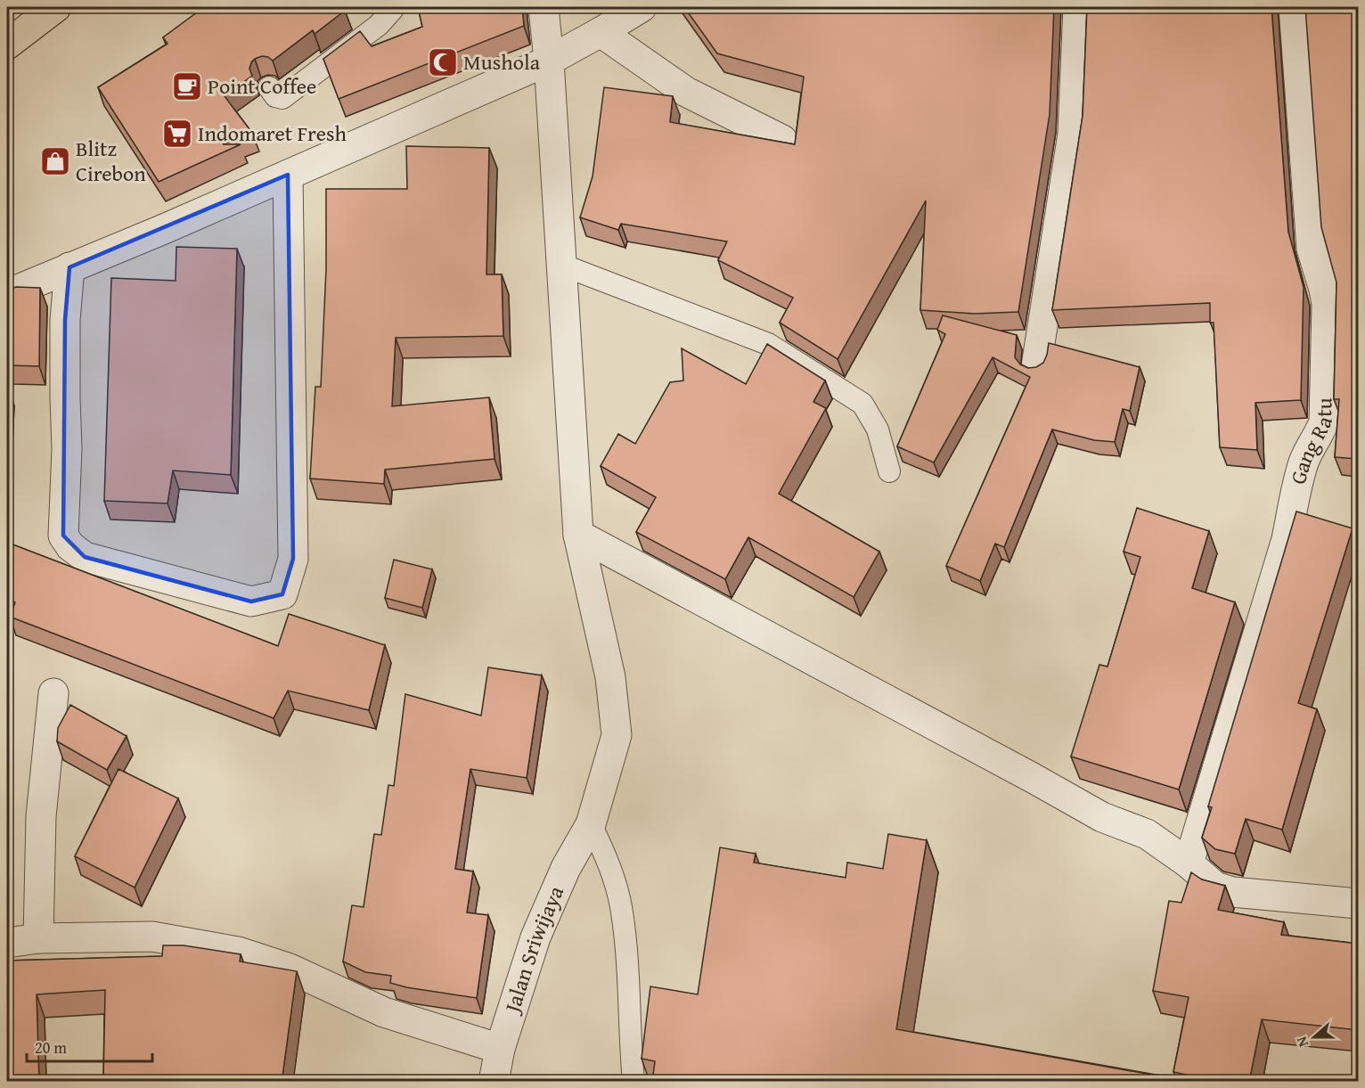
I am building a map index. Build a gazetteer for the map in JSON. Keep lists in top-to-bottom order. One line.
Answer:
{"streets":{"street":["Gang Ratu","Jalan Sriwijaya"]},"places":{"mosque":["Mushola"],"cafe":["Point Coffee"],"supermarket":["Indomaret Fresh"],"shop":["Blitz Cirebon"]},"scale_bar":"20 m","north":"left"}
